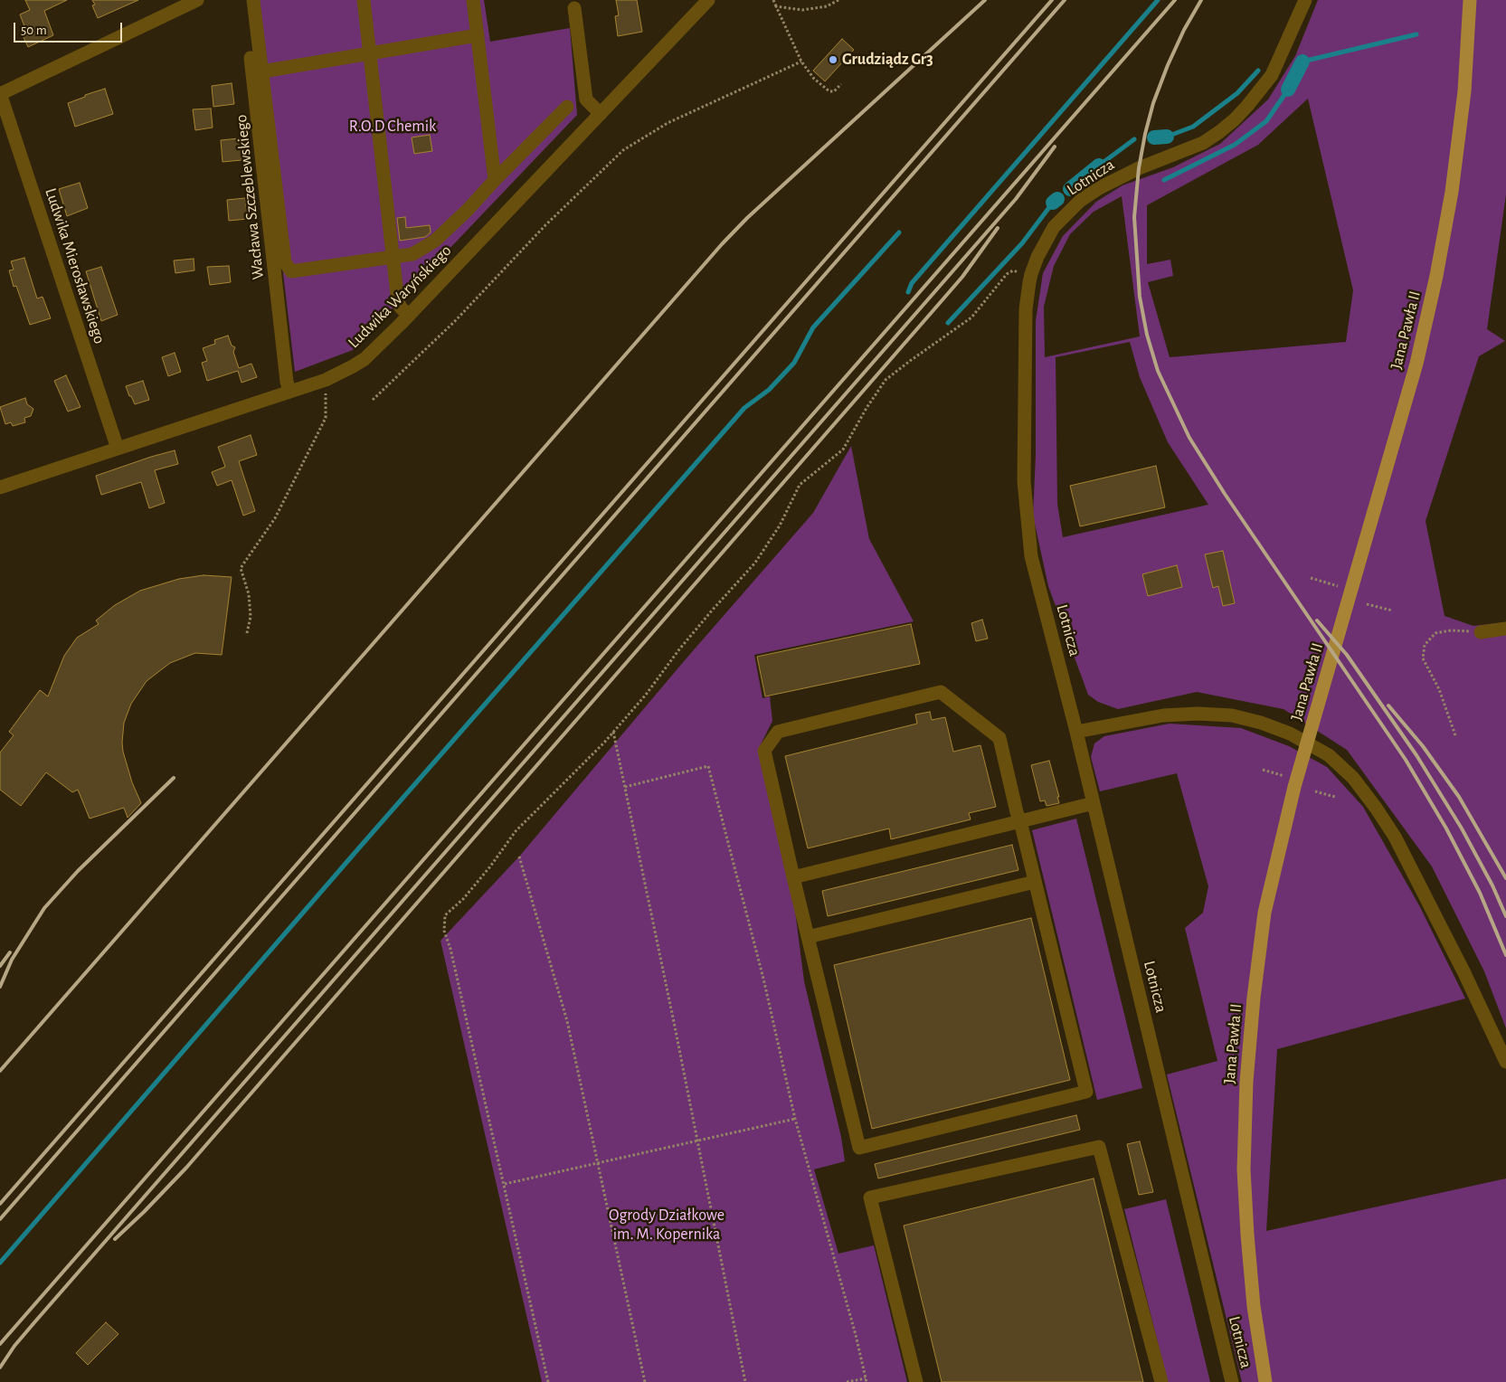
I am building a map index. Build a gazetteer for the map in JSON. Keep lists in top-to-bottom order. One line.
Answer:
{"streets":{"main road":["Jana Pawła II"],"street":["Lotnicza","Wacława Szczeblewskiego","Ludwika Mierosławskiego","Ludwika Waryńskiego"]},"crossings":[["Wacława Szczeblewskiego","Ludwika Waryńskiego"],["Ludwika Mierosławskiego","Ludwika Waryńskiego"]],"parks":["R.O.D Chemik","Ogrody Działkowe im. M. Kopernika"],"places":["Grudziądz Gr3"],"scale_bar":"50 m"}
